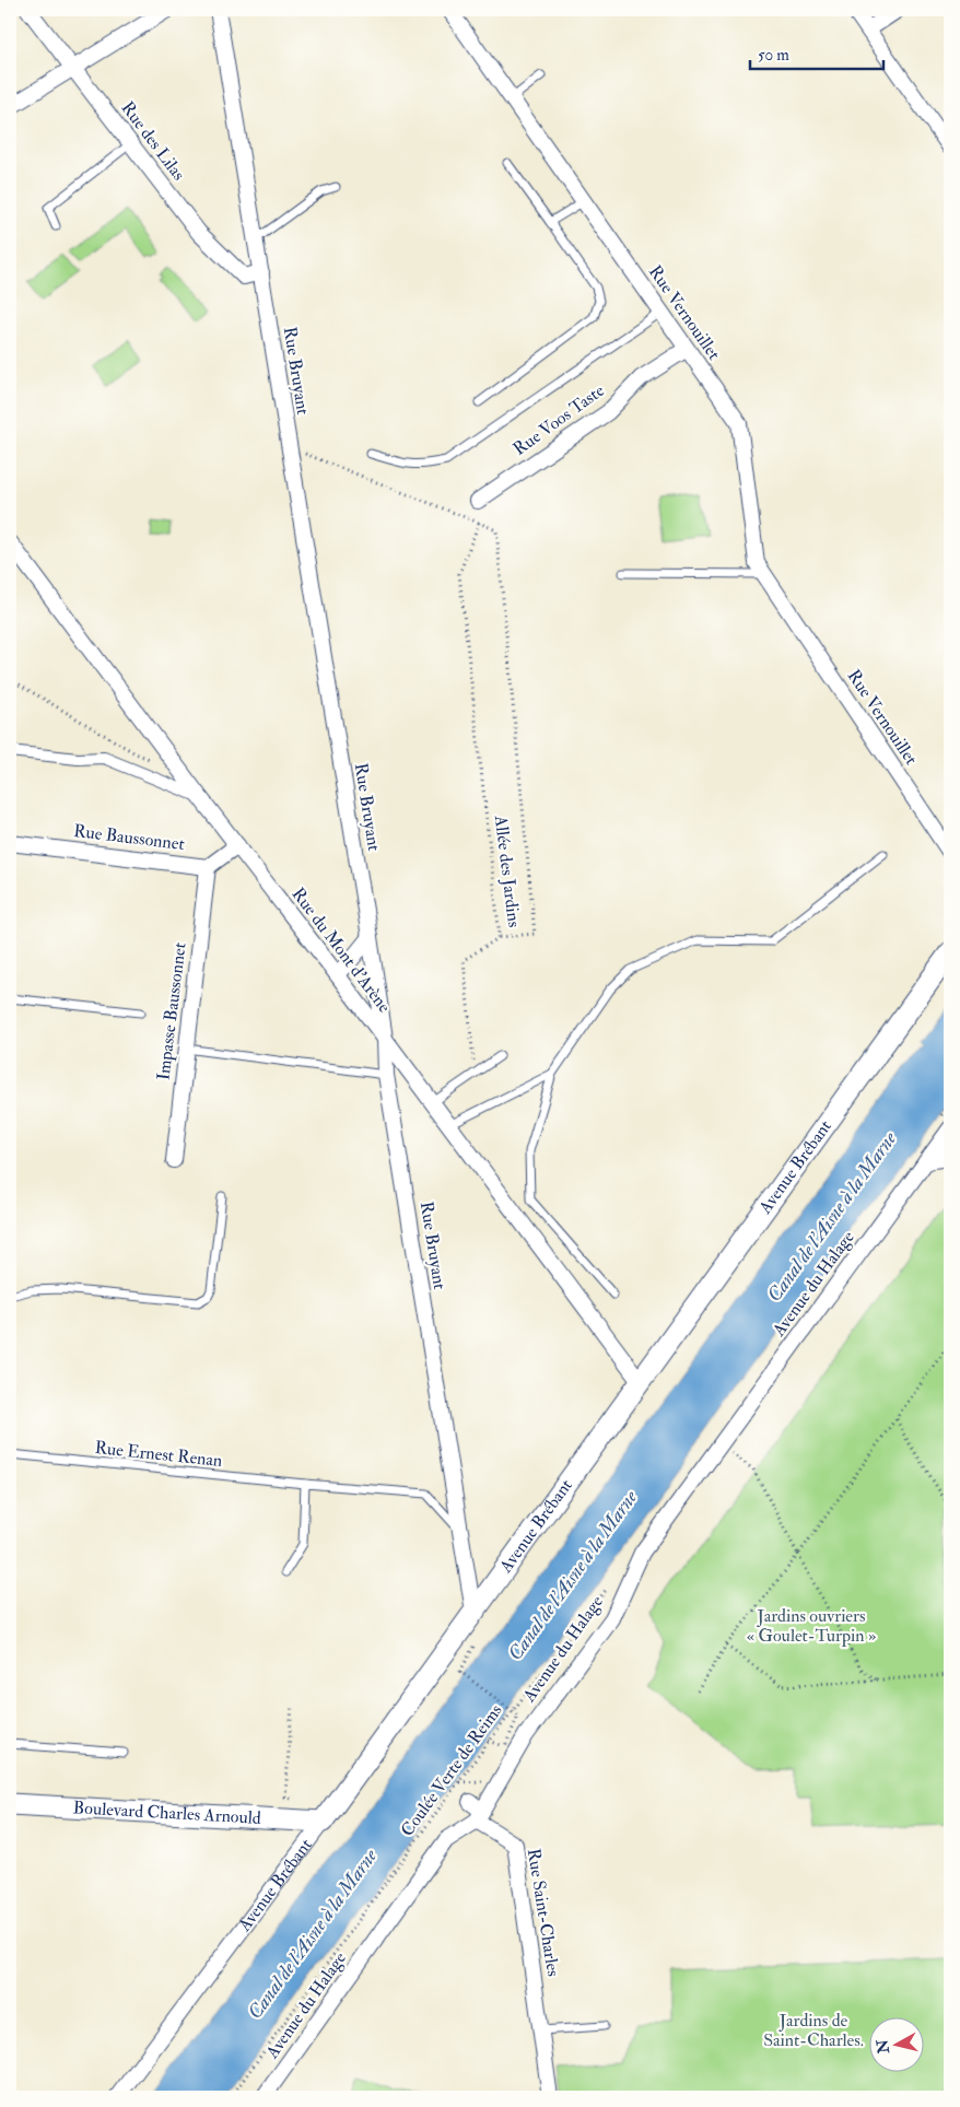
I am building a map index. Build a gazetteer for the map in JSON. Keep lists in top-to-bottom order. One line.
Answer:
{"streets":{"main road":["Avenue Brébant","Boulevard Charles Arnould"],"street":["Rue des Lilas","Rue Vernouillet","Rue Bruyant","Rue Voos Taste","Rue Baussonnet","Rue du Mont d'Arène","Impasse Baussonnet","Avenue du Halage","Rue Saint-Charles"],"lane":["Rue Ernest Renan"],"path":["Allée des Jardins","Coulée Verte de Reims"]},"crossings":[["Rue des Lilas","Rue Bruyant"],["Rue Vernouillet","Rue Voos Taste"],["Rue Bruyant","Allée des Jardins"],["Rue Bruyant","Rue du Mont d'Arène"],["Rue Bruyant","Avenue Brébant"],["Rue Bruyant","Rue Ernest Renan"],["Rue Baussonnet","Impasse Baussonnet"],["Rue du Mont d'Arène","Avenue Brébant"],["Avenue Brébant","Boulevard Charles Arnould"],["Avenue du Halage","Rue Saint-Charles"]],"water":["Canal de l'Aisne à la Marne"],"parks":["Jardins ouvriers « Goulet-Turpin »","Jardins de Saint-Charles."],"scale_bar":"50 m","north":"left"}
